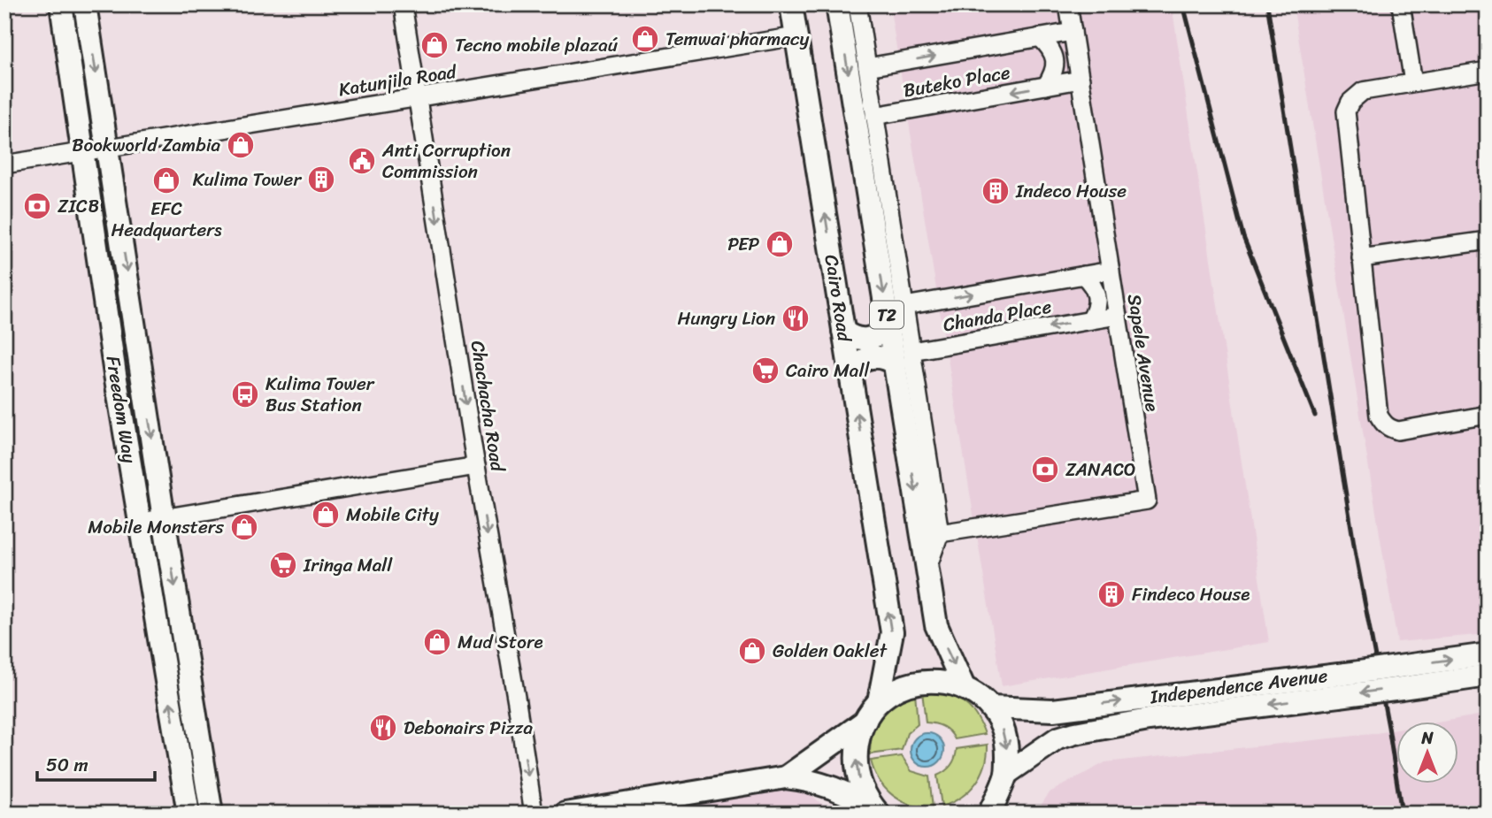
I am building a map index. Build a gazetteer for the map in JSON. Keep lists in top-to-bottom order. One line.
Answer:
{"streets":{"main road":["Cairo Road","T2","Freedom Way","Independence Avenue"],"street":["Katunjila Road","Buteko Place","Chanda Place","Sapele Avenue","Chachacha Road"]},"crossings":[["Katunjila Road","Cairo Road"],["Katunjila Road","Chachacha Road"],["Katunjila Road","Freedom Way"],["Buteko Place","Sapele Avenue"],["T2","Chanda Place"],["Chanda Place","Sapele Avenue"]],"one_way":["Chachacha Road"],"places":{"shop":["Temwai pharmacy","Tecno mobile plazaú","Bookworld Zambia","EFC Headquarters","PEP","Mobile City","Mobile Monsters","Mud Store","Golden Oaklet"],"public building":["Anti Corruption Commission"],"building":["Kulima Tower","Indeco House","Findeco House"],"bank":["ZICB","ZANACO"],"restaurant":["Hungry Lion","Debonairs Pizza"],"supermarket":["Cairo Mall","Iringa Mall"],"bus stop":["Kulima Tower Bus Station"]},"scale_bar":"50 m","north":"top"}
